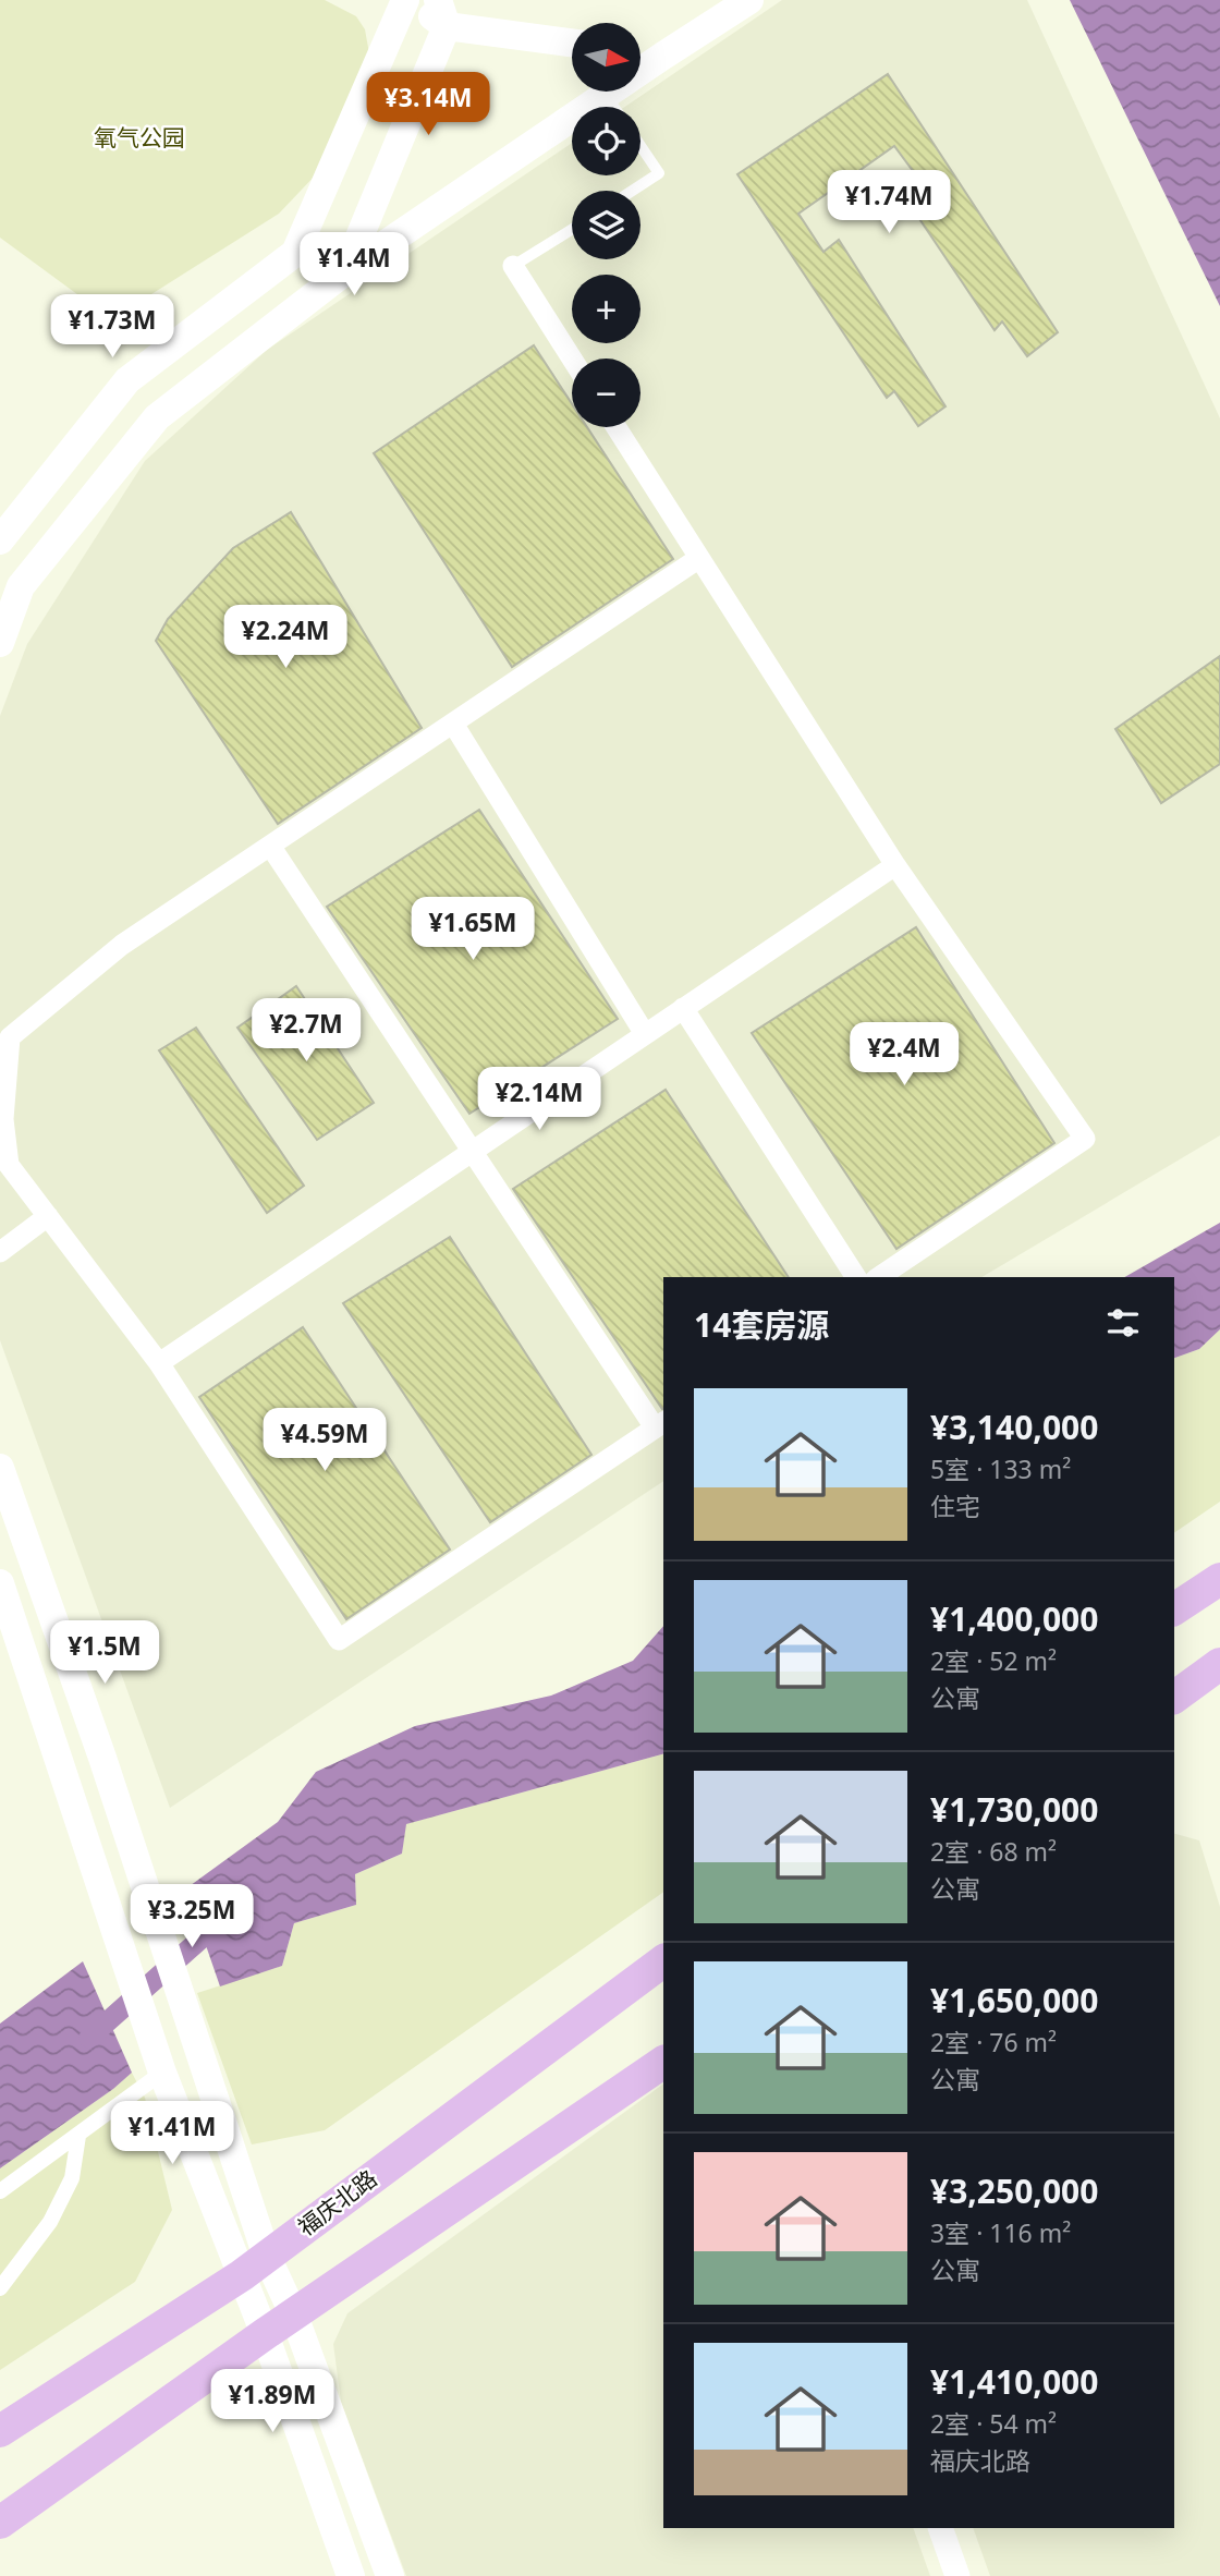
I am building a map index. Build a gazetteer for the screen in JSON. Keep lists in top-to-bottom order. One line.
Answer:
{"streets":{"main road":["福庆北路"]},"parks":["氧气公园"],"north":"right","page":{"map_buttons":["+","−"],"price":["¥3.14M","¥1.74M","¥1.4M","¥1.73M","¥2.24M","¥1.65M","¥2.7M","¥2.4M","¥2.14M","¥4.59M","¥1.5M","¥3.25M","¥1.41M","¥1.89M"],"heading":"14套房源","list":[{"name":"¥3,140,000","note":"5室 · 133 m² · 住宅"},{"name":"¥1,400,000","note":"2室 · 52 m² · 公寓"},{"name":"¥1,730,000","note":"2室 · 68 m² · 公寓"},{"name":"¥1,650,000","note":"2室 · 76 m² · 公寓"},{"name":"¥3,250,000","note":"3室 · 116 m² · 公寓"},{"name":"¥1,410,000","note":"2室 · 54 m² · 福庆北路"}]}}
